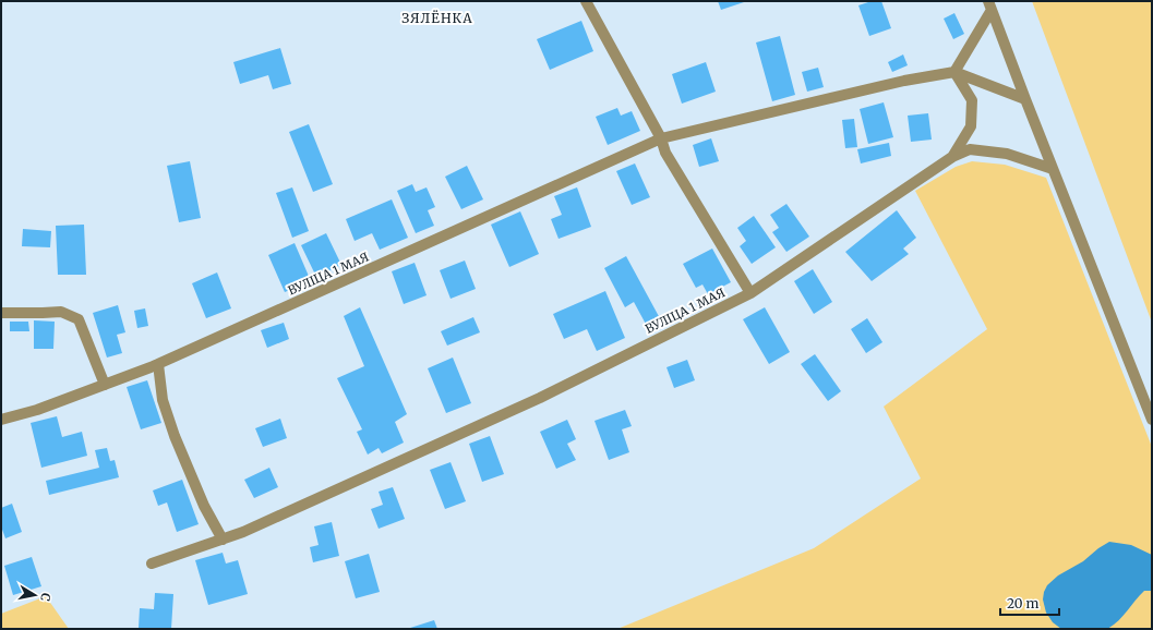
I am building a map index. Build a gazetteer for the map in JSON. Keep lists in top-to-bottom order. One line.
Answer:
{"streets":{"street":["ВУЛІЦА 1 МАЯ"]},"districts":["ЗЯЛЁНКА"],"scale_bar":"20 m","north":"right"}
